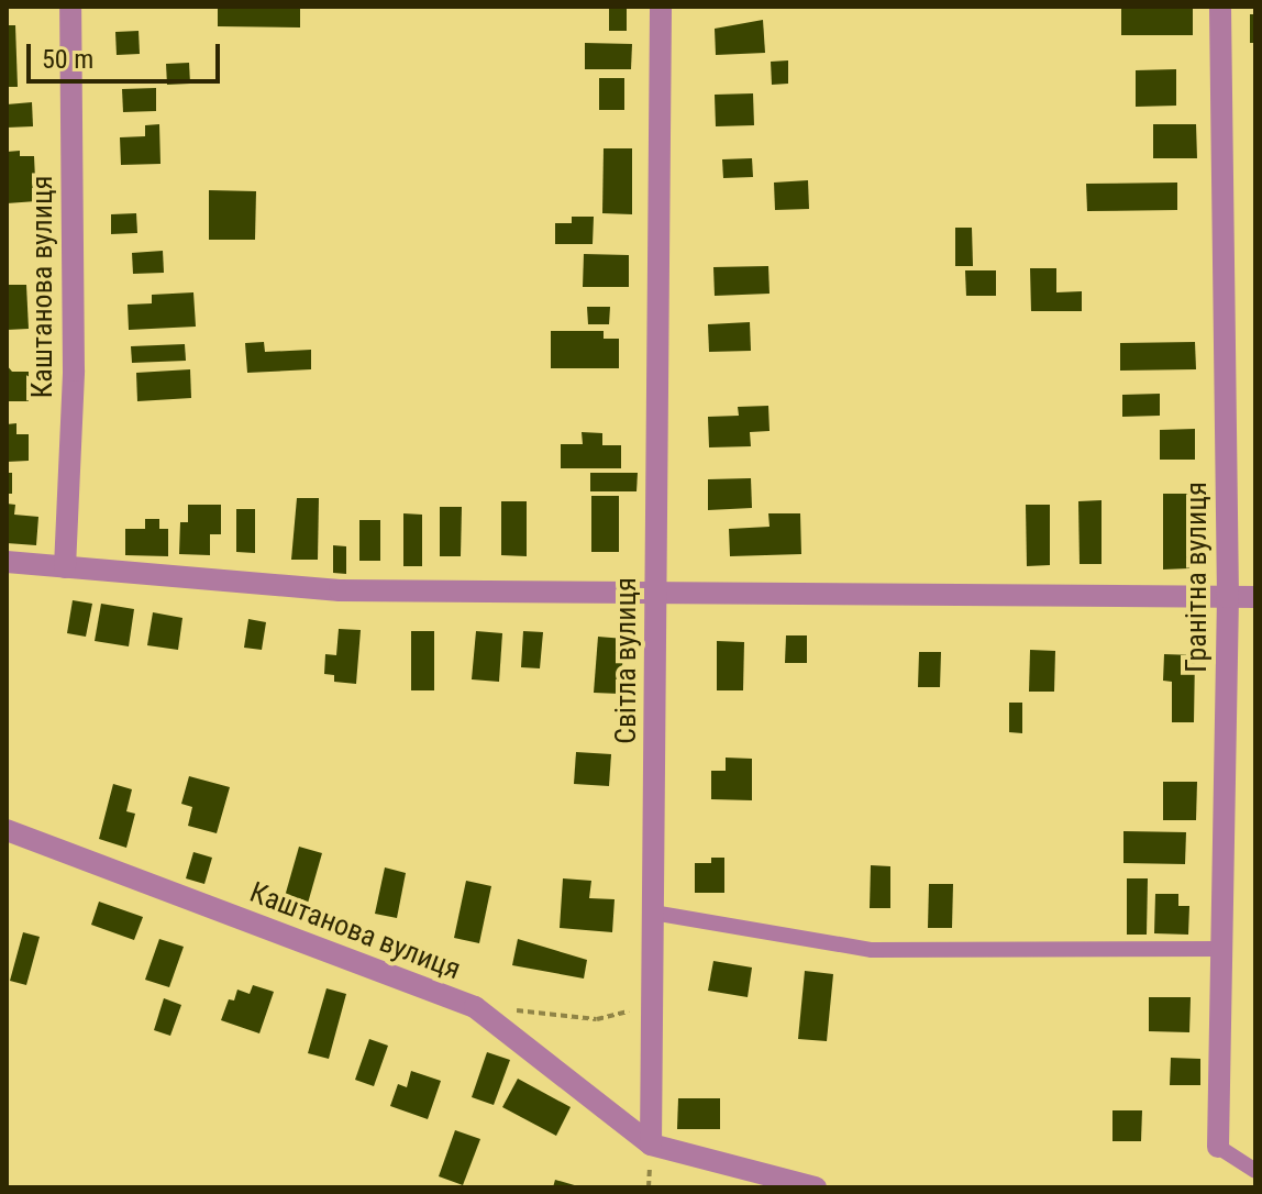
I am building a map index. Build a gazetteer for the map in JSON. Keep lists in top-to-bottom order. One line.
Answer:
{"streets":{"street":["Каштанова вулиця","Гранітна вулиця","Світла вулиця"]},"crossings":[["Каштанова вулиця","Світла вулиця"]],"scale_bar":"50 m"}
